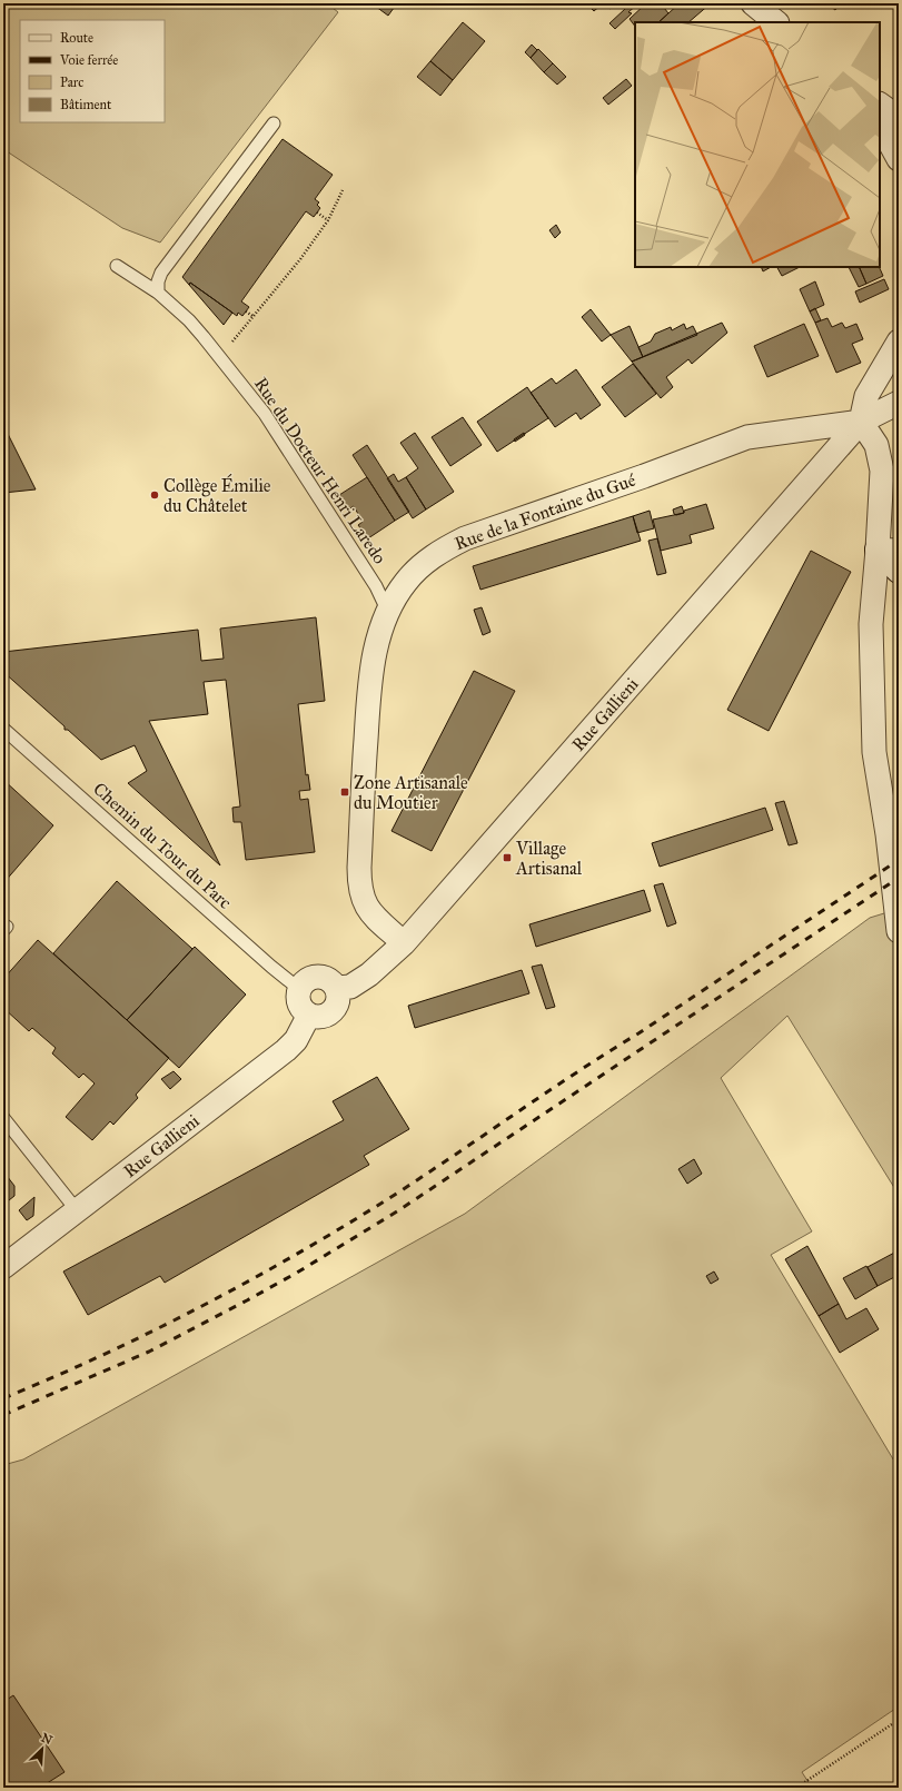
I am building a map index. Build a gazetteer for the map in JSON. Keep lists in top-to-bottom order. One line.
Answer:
{"streets":{"street":["Rue de la Fontaine du Gué","Rue Gallieni"],"lane":["Rue du Docteur Henri Laredo","Chemin du Tour du Parc"]},"crossings":[["Rue du Docteur Henri Laredo","Rue de la Fontaine du Gué"],["Rue de la Fontaine du Gué","Rue Gallieni"],["Rue Gallieni","Chemin du Tour du Parc"]],"places":{"other":["Collège Émilie du Châtelet"],"transit":["Zone Artisanale du Moutier","Village Artisanal"]},"legend":["Route","Voie ferrée","Parc","Bâtiment"],"north":"top right"}
